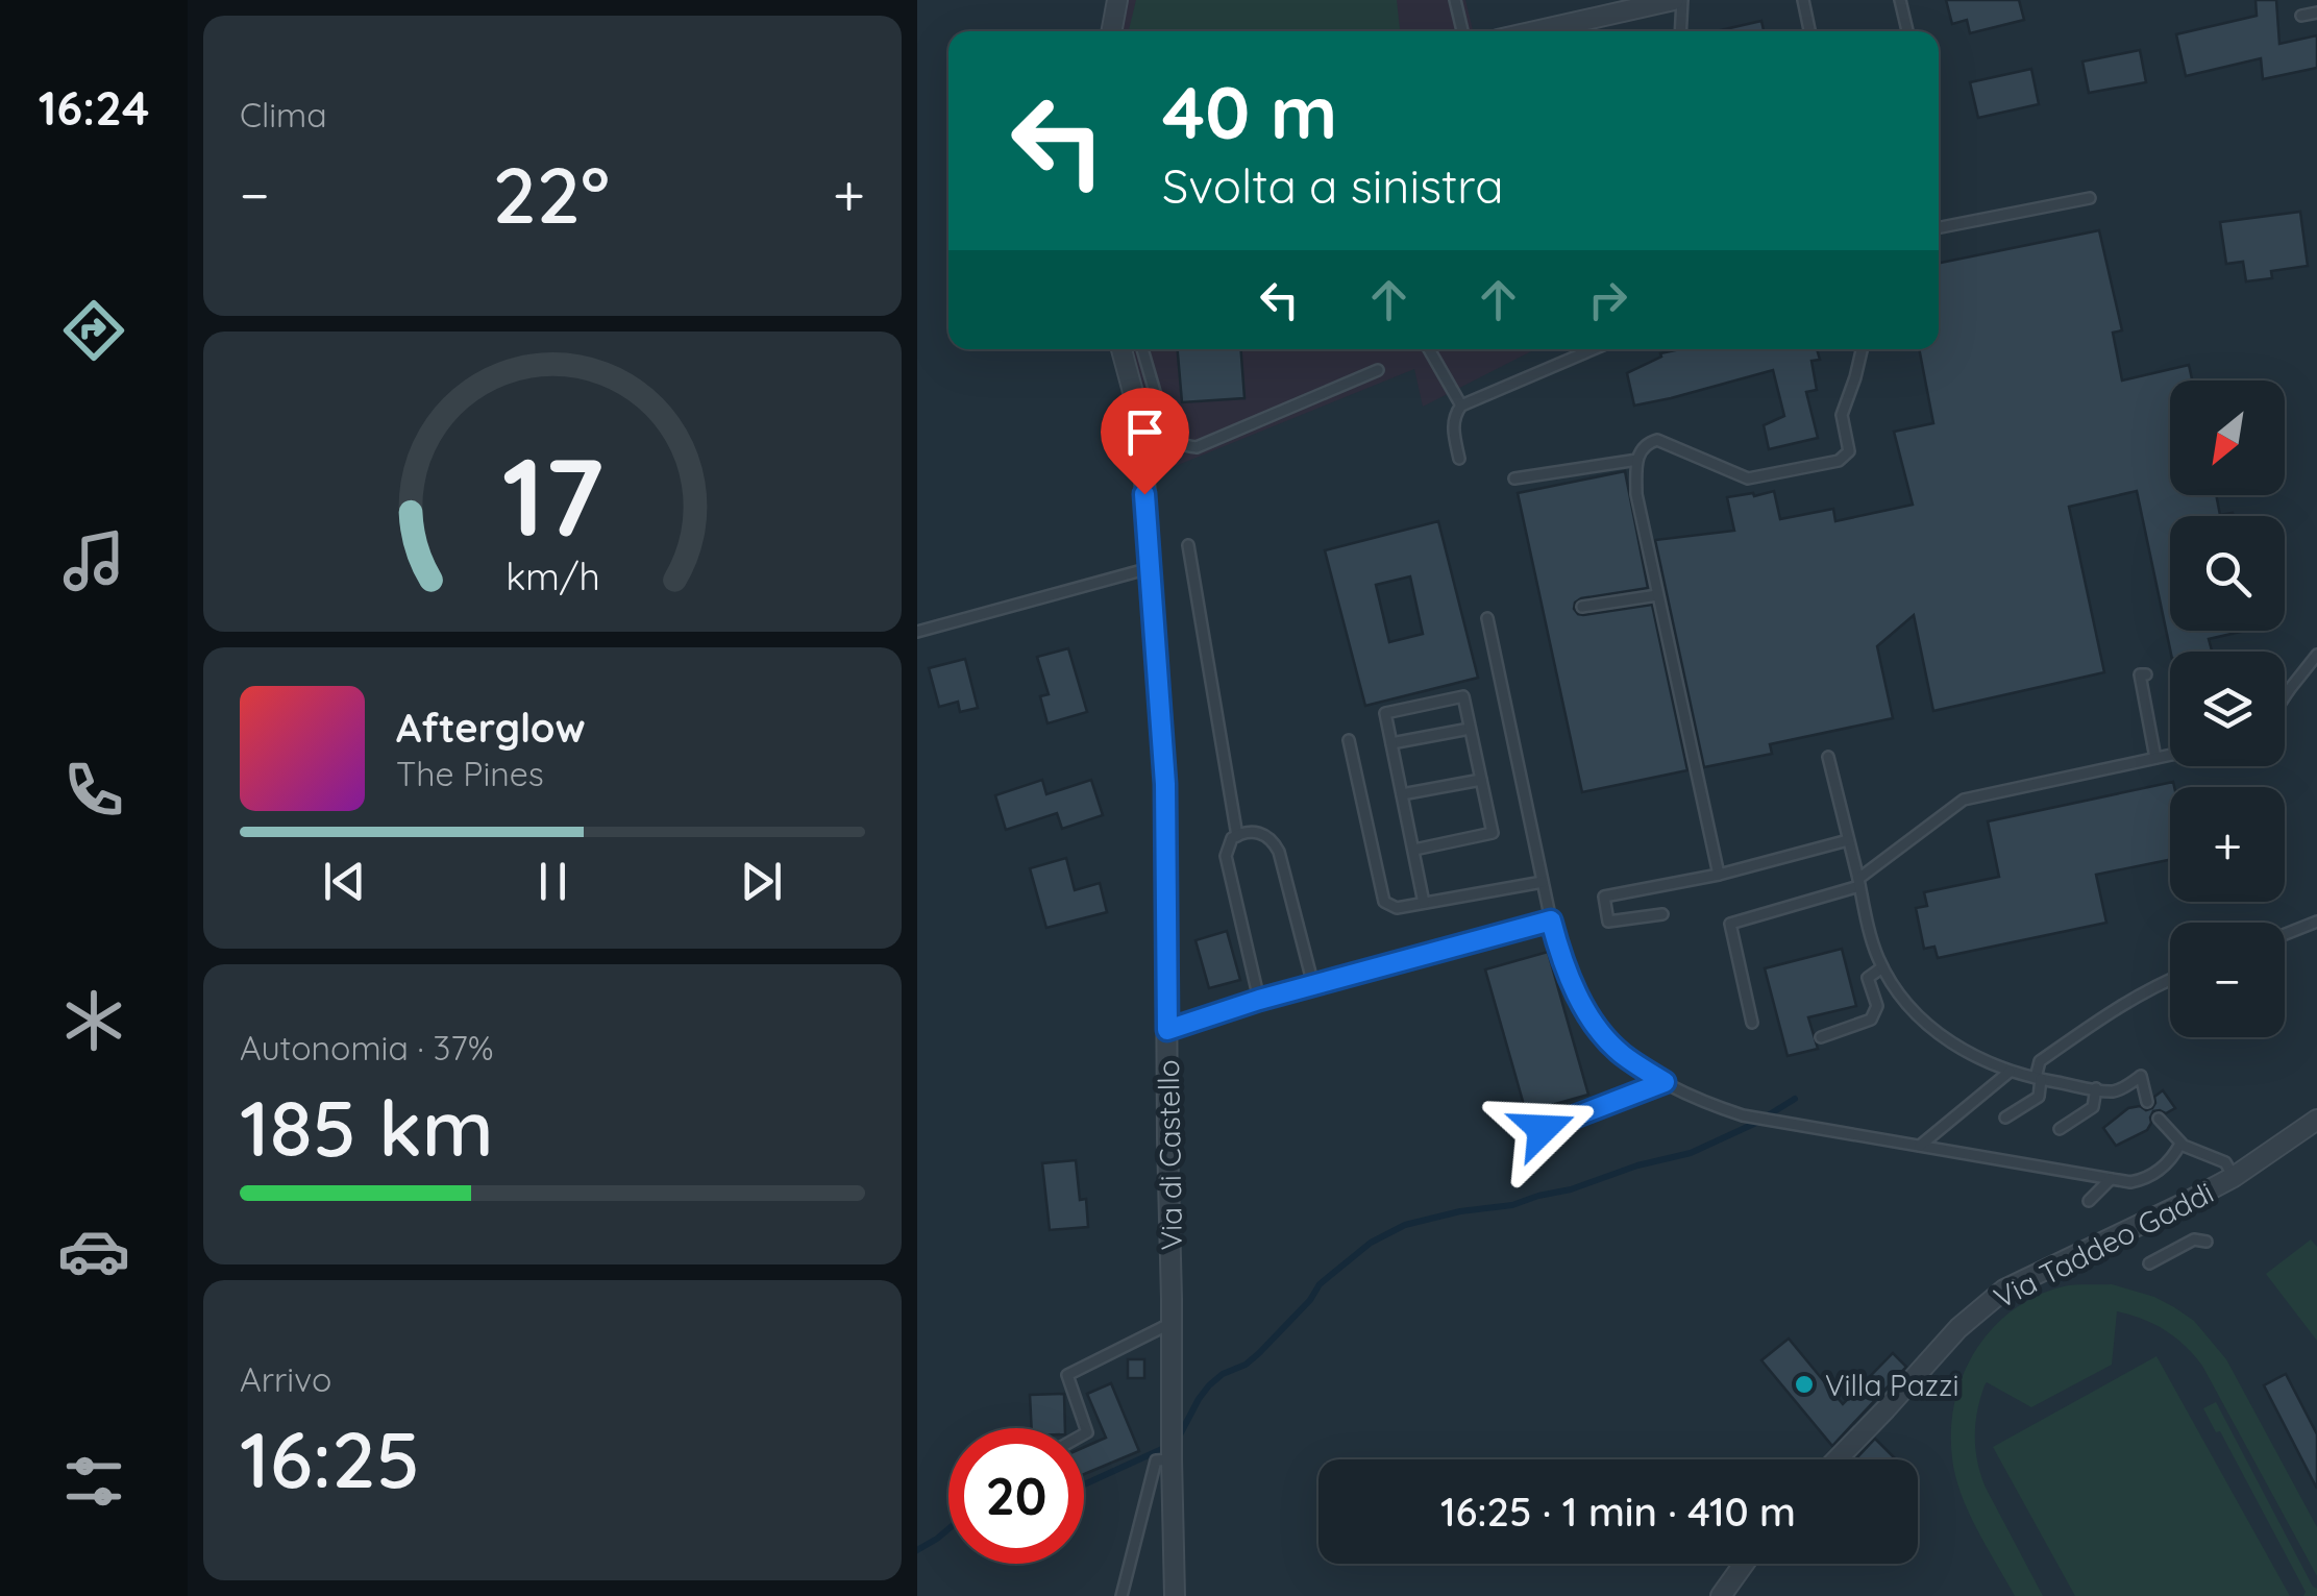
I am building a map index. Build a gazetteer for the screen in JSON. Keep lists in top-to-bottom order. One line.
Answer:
{"streets":{"street":["Via di Castello","Via Taddeo Gaddi"]},"places":["Villa Pazzi"],"north":"bottom left","page":{"tabs":"16:24","tile":["Clima",["Autonomia · 37%","185 km"],["Arrivo","16:25"]],"turn":["40 m","Svolta a sinistra"],"heat":["−","22°","+"],"map_buttons":["+","−"],"song":["Afterglow","The Pines"],"limit":"20","trip":"16:25 · 1 min · 410 m","gauge":["17","km/h"]}}
